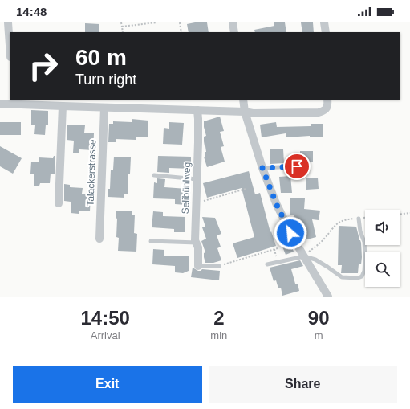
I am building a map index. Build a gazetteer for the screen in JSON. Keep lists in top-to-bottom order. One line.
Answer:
{"streets":{"street":["Talackerstrasse","Selibühlweg"]},"page":{"status":"14:48","turn":["60 m","Turn right"],"eta":["14:50","Arrival","2","min","90","m"],"buttons":["Exit","Share"]}}
